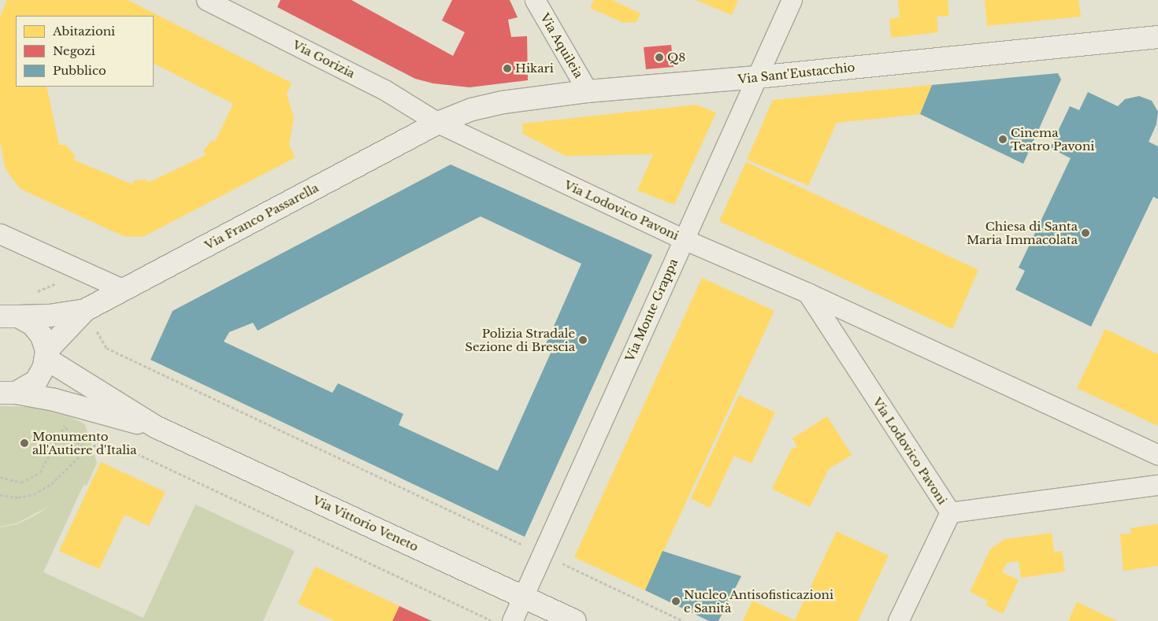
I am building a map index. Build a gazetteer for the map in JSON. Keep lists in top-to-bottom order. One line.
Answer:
{"streets":{"street":["Via Aquileia","Via Gorizia","Via Sant'Eustacchio","Via Lodovico Pavoni","Via Franco Passarella","Via Monte Grappa","Via Vittorio Veneto"]},"crossings":[["Via Aquileia","Via Sant'Eustacchio"],["Via Gorizia","Via Sant'Eustacchio"],["Via Gorizia","Via Lodovico Pavoni"],["Via Gorizia","Via Franco Passarella"],["Via Sant'Eustacchio","Via Lodovico Pavoni"],["Via Sant'Eustacchio","Via Franco Passarella"],["Via Sant'Eustacchio","Via Monte Grappa"],["Via Lodovico Pavoni","Via Franco Passarella"],["Via Lodovico Pavoni","Via Monte Grappa"],["Via Franco Passarella","Via Vittorio Veneto"],["Via Monte Grappa","Via Vittorio Veneto"]],"places":["Q8","Hikari","Cinema Teatro Pavoni","Chiesa di Santa Maria Immacolata","Polizia Stradale Sezione di Brescia","Monumento all'Autiere d'Italia","Nucleo Antisofisticazioni e Sanità"],"legend":["Abitazioni","Negozi","Pubblico"]}
